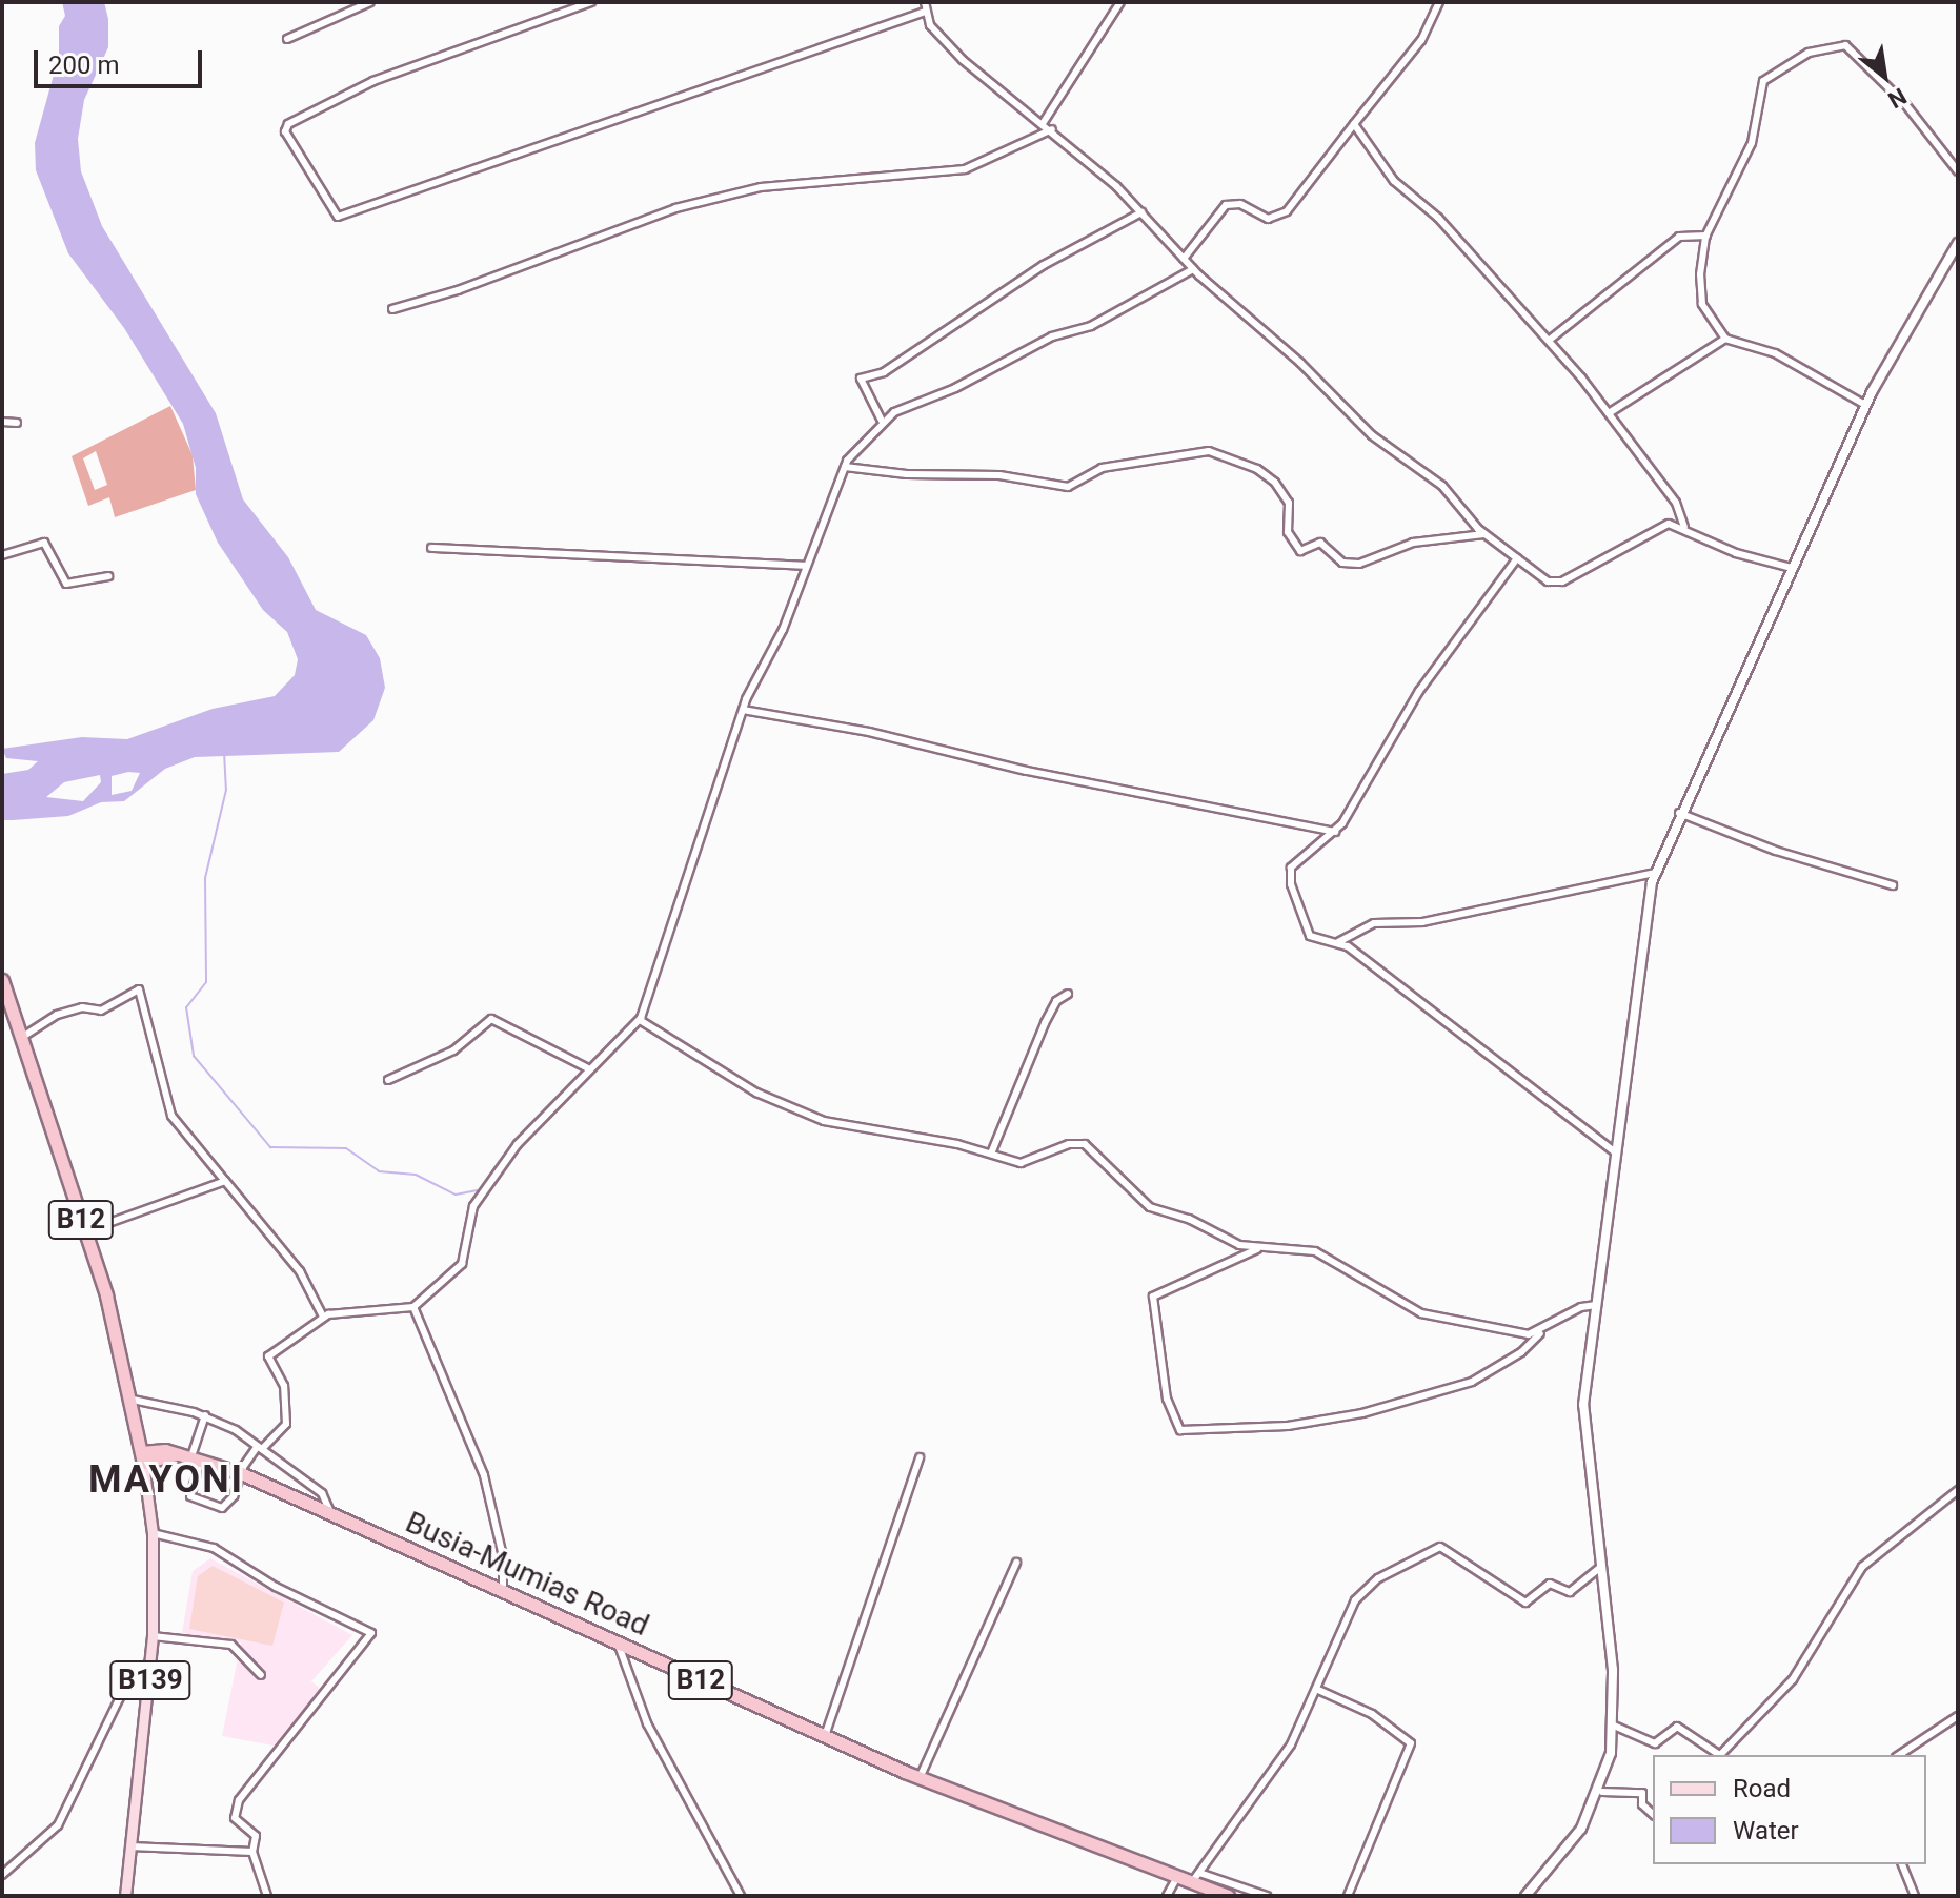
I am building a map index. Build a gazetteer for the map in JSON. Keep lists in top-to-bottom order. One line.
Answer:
{"streets":{"highway":["B12","Busia-Mumias Road"],"main road":["B139"]},"crossings":[["B12","Busia-Mumias Road"],["B12","B139"],["Busia-Mumias Road","B139"]],"districts":["MAYONI"],"legend":["Road","Water"],"scale_bar":"200 m","north":"bottom right"}
